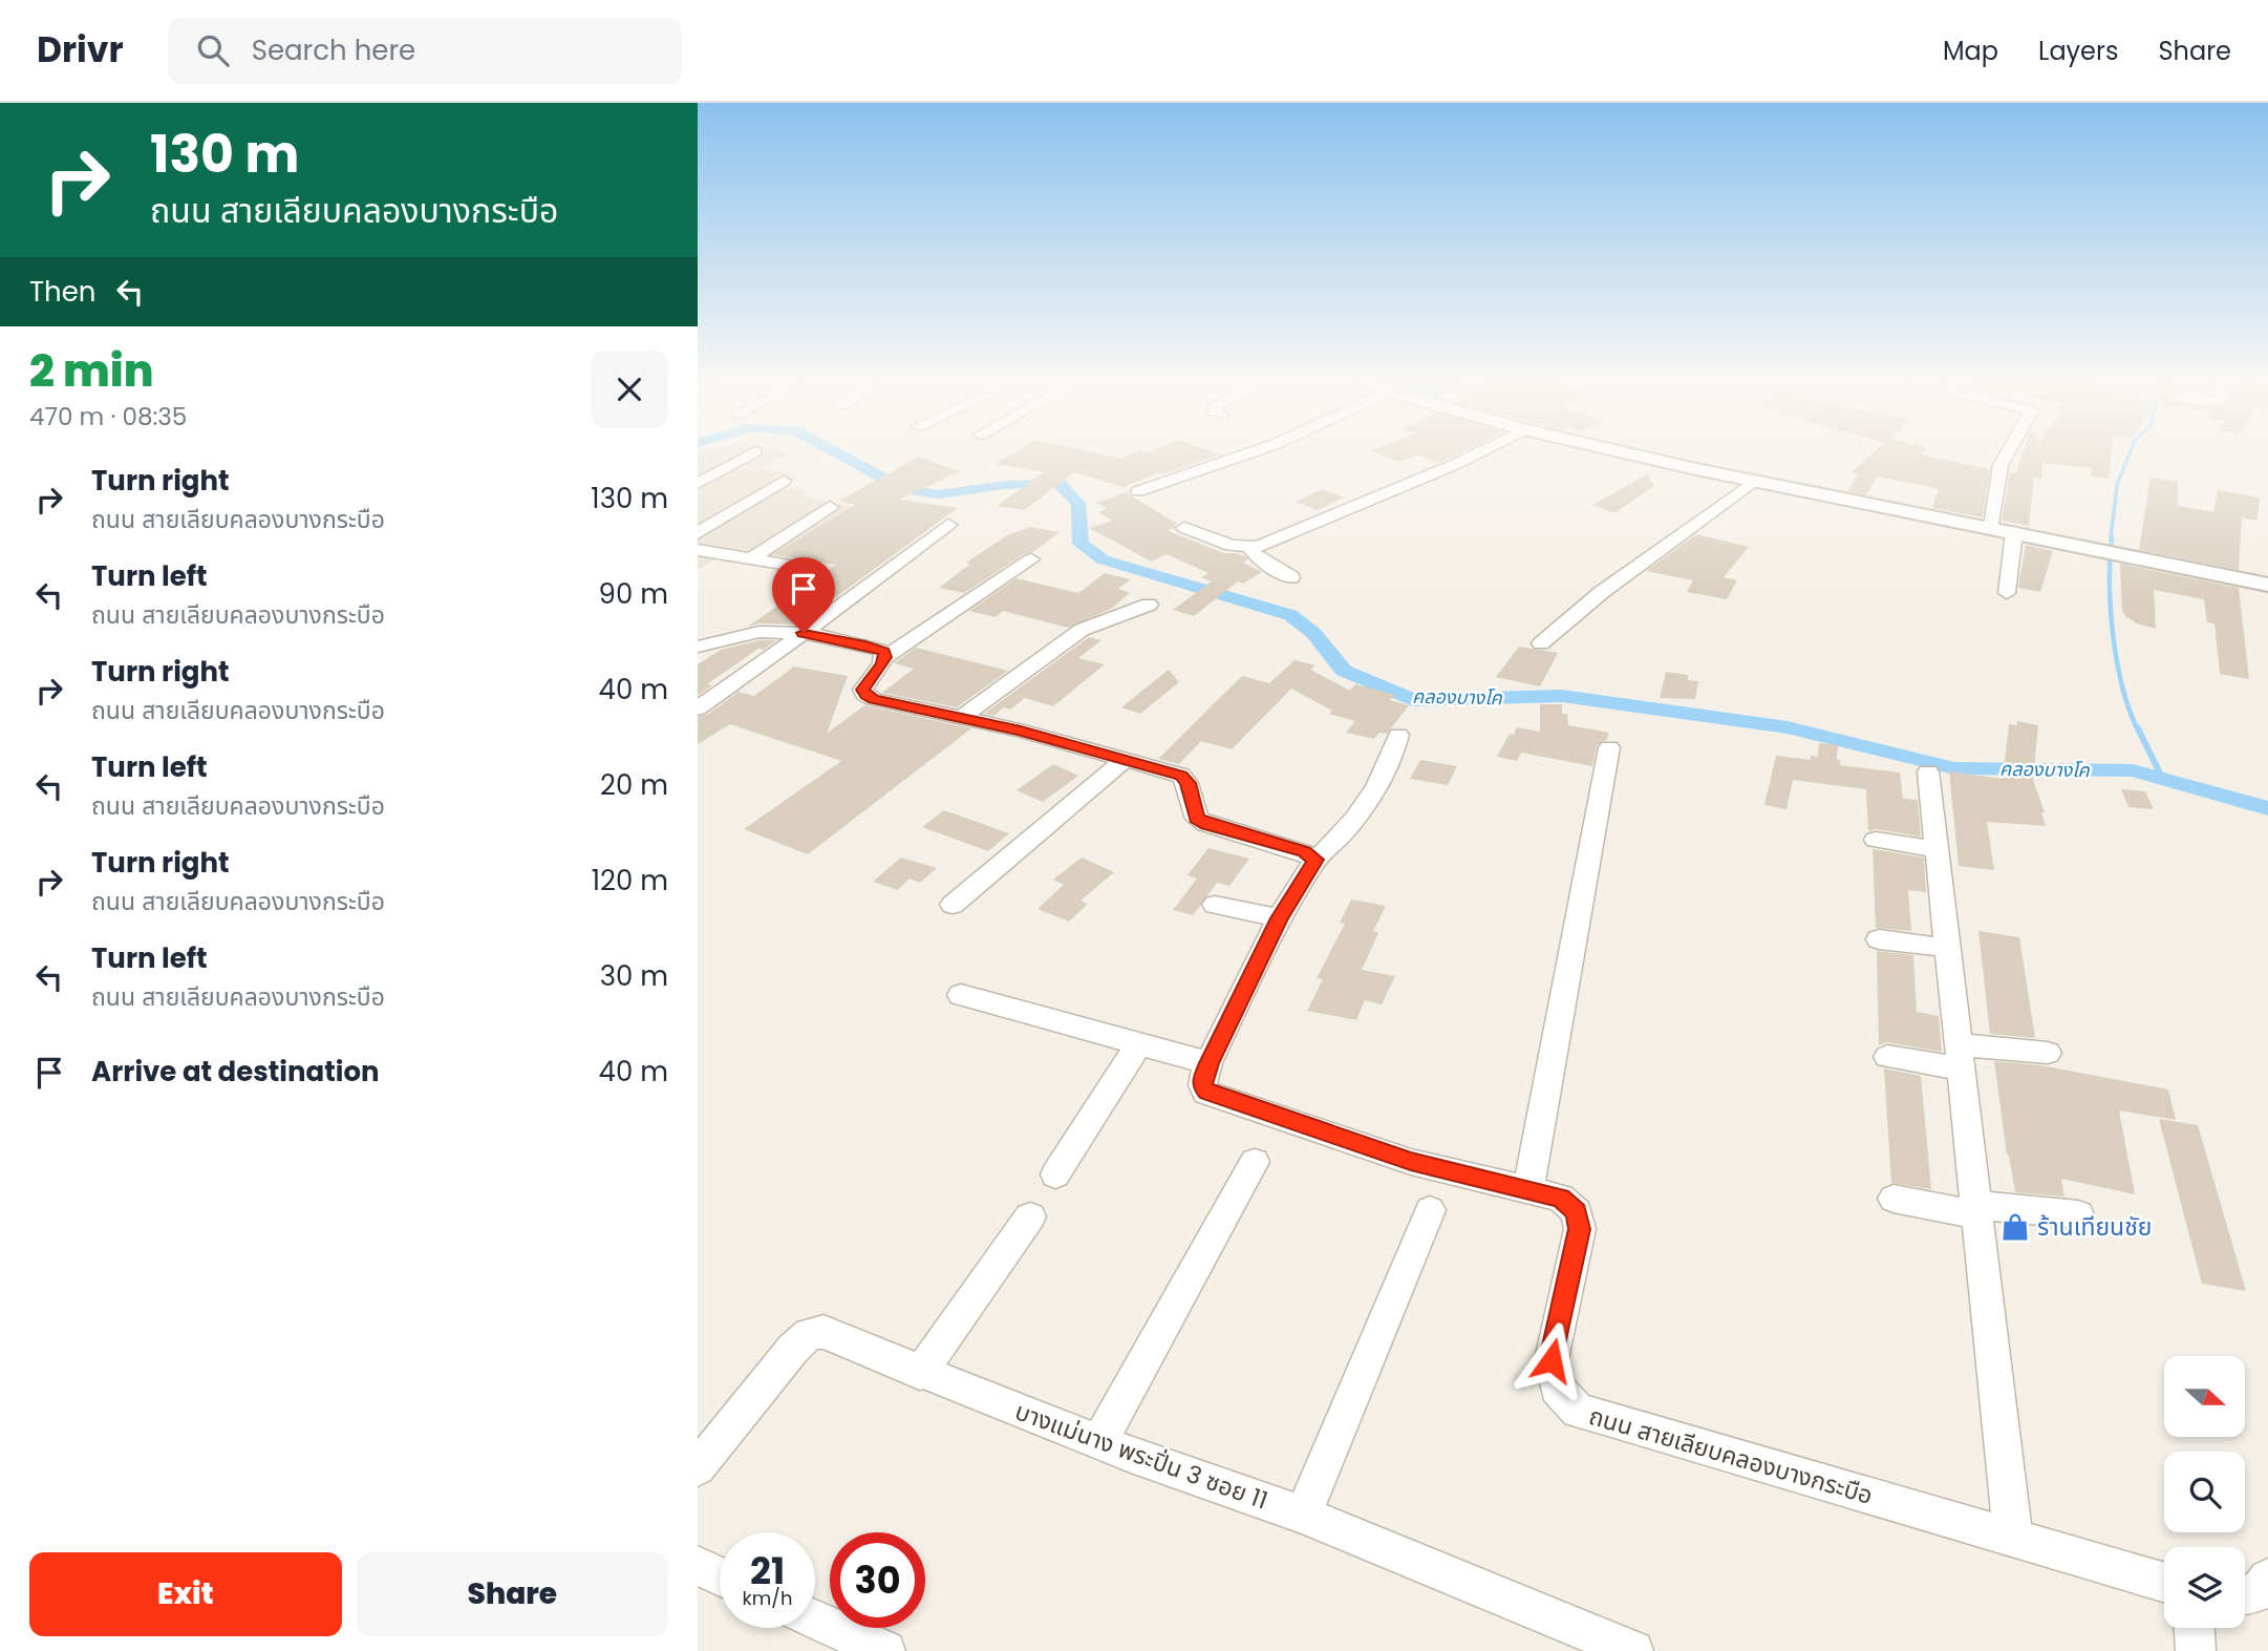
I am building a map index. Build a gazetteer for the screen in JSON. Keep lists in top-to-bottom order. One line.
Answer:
{"streets":{"street":["บางแม่นาง พระปิ่น 3 ซอย 11","ถนน สายเลียบคลองบางกระบือ"]},"water":["คลองบางโค"],"places":{"shop":["ร้านเทียนชัย"]},"north":"right","page":{"header":"Drivr","search":"Search here","nav":["Map","Layers","Share"],"turn":["130 m","ถนน สายเลียบคลองบางกระบือ"],"then":"Then","heading":["2 min","470 m · 08:35"],"list":[{"name":"Turn right","note":"ถนน สายเลียบคลองบางกระบือ","value":"130 m"},{"name":"Turn left","note":"ถนน สายเลียบคลองบางกระบือ","value":"90 m"},{"name":"Turn right","note":"ถนน สายเลียบคลองบางกระบือ","value":"40 m"},{"name":"Turn left","note":"ถนน สายเลียบคลองบางกระบือ","value":"20 m"},{"name":"Turn right","note":"ถนน สายเลียบคลองบางกระบือ","value":"120 m"},{"name":"Turn left","note":"ถนน สายเลียบคลองบางกระบือ","value":"30 m"},{"name":"Arrive at destination","value":"40 m"}],"speed":"21 km/h","limit":"30","buttons":["Exit","Share"]}}
